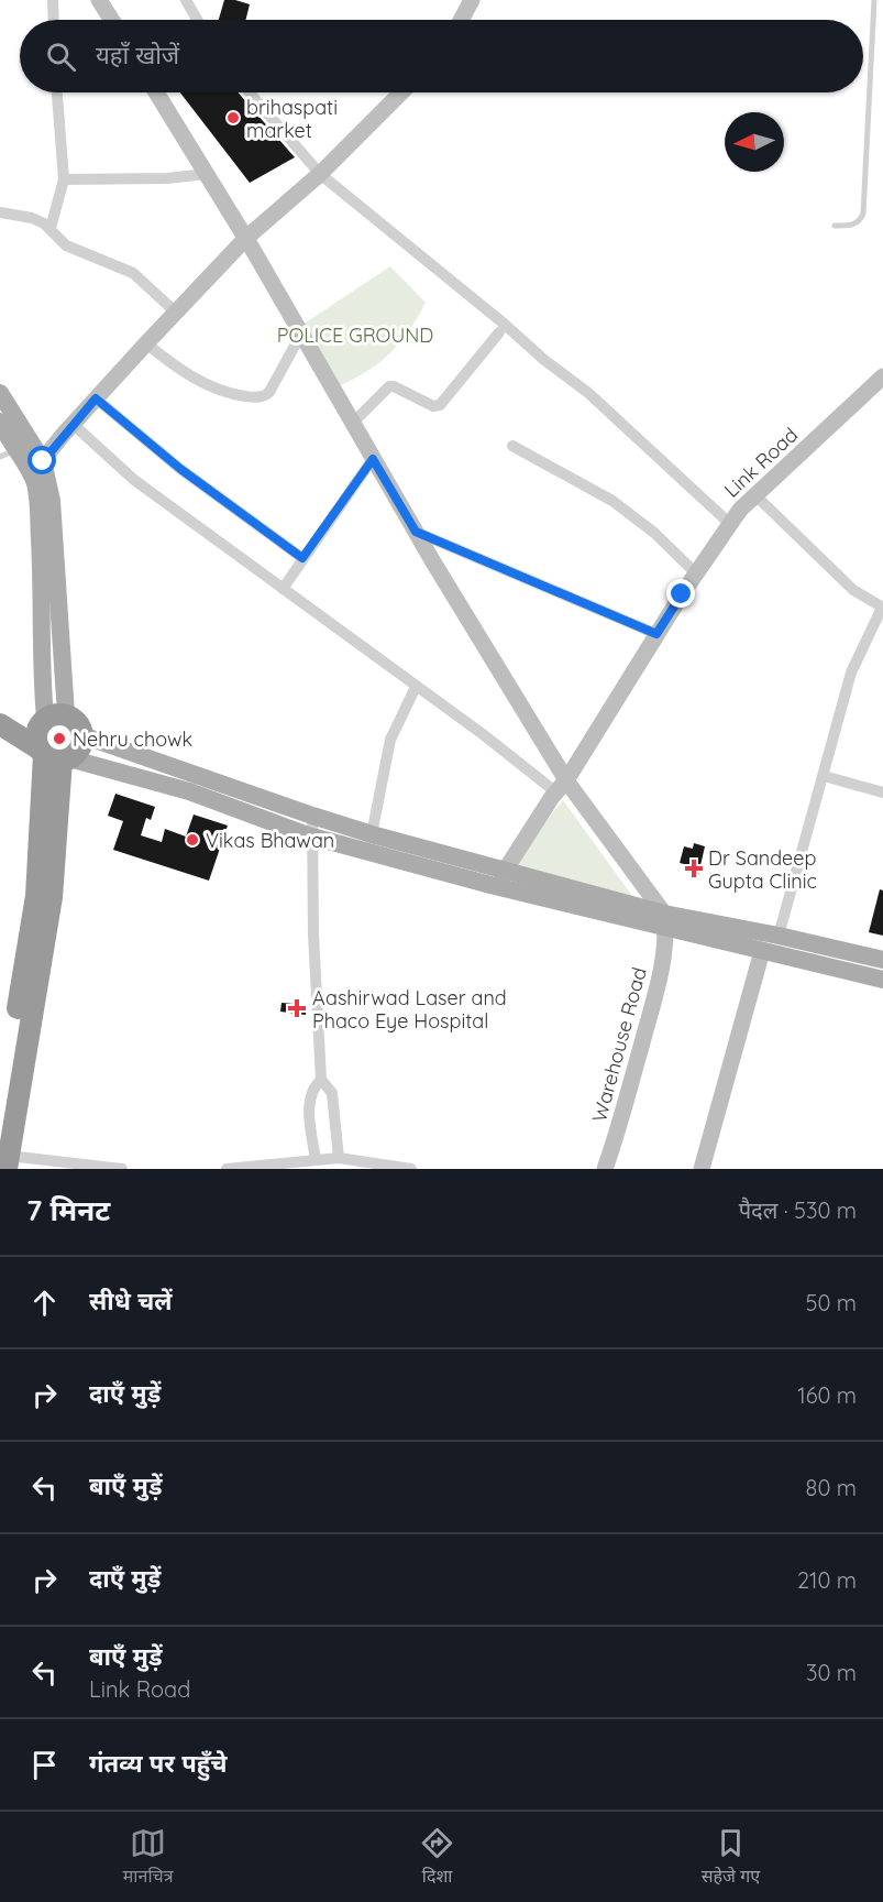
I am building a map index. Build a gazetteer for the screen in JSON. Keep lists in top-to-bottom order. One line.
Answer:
{"streets":{"street":["Link Road","Warehouse Road"]},"parks":["POLICE GROUND"],"places":{"other":["brihaspati market","Nehru chowk","Vikas Bhawan"],"health":["Dr Sandeep Gupta Clinic","Aashirwad Laser and Phaco Eye Hospital"]},"north":"left","page":{"search":"यहाँ खोजें","heading":["7 मिनट","पैदल · 530 m"],"list":[["सीधे चलें","50 m"],["दाएँ मुड़ें","160 m"],["बाएँ मुड़ें","80 m"],["दाएँ मुड़ें","210 m"],["बाएँ मुड़ें","Link Road","30 m"],"गंतव्य पर पहुँचे"],"nav":["मानचित्र","दिशा","सहेजे गए"]}}
